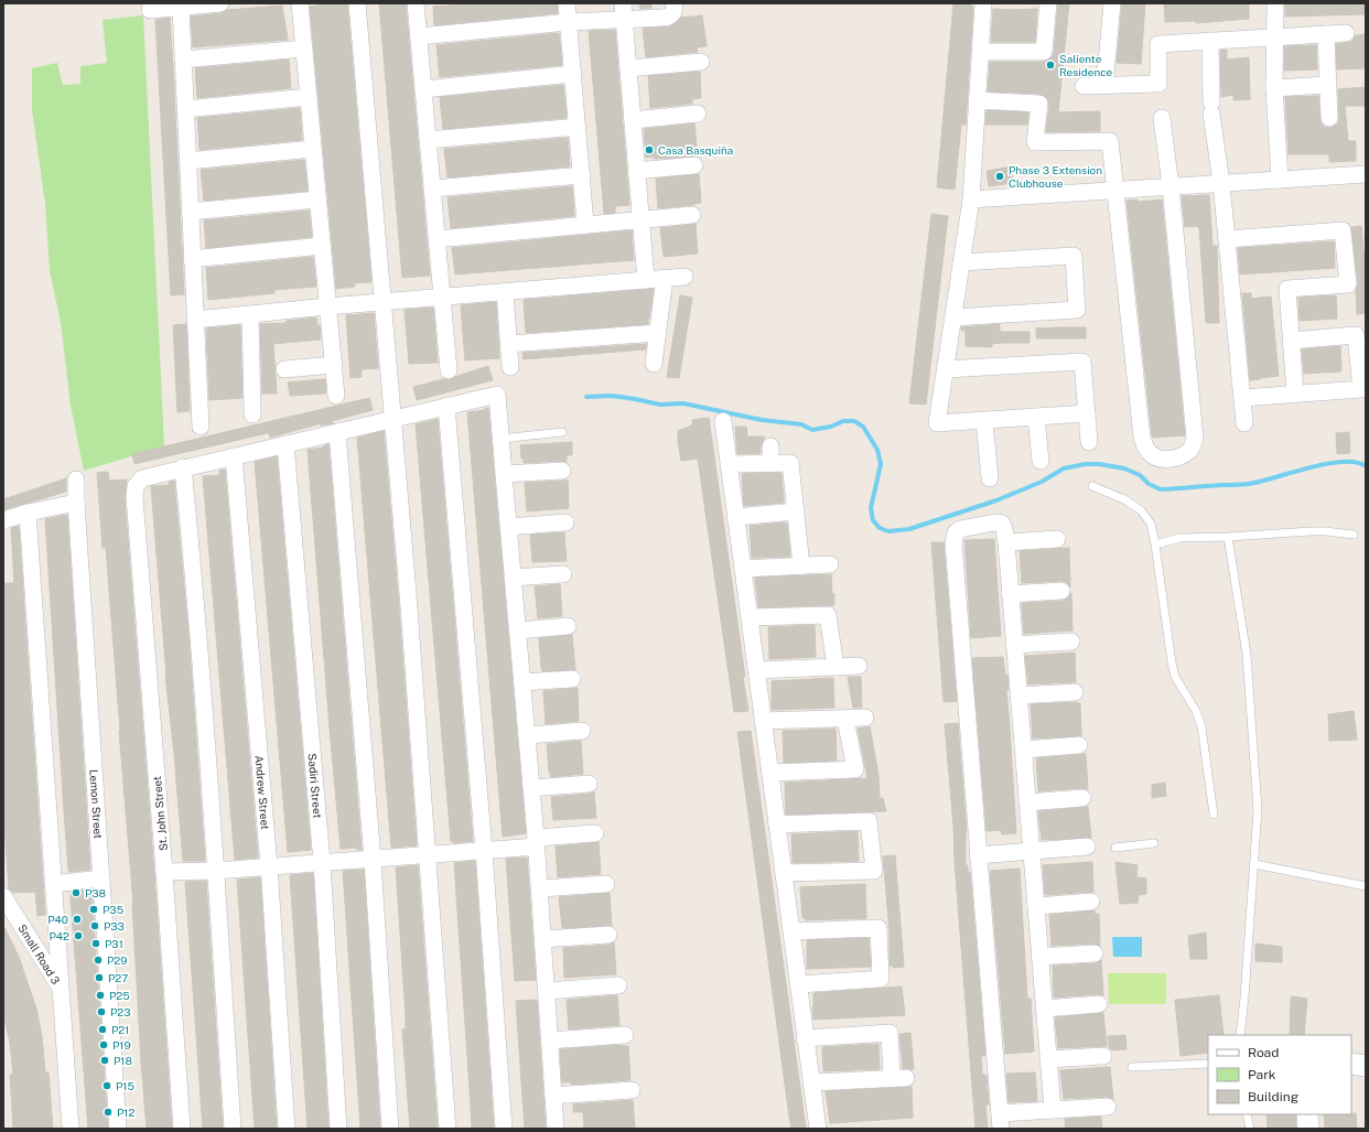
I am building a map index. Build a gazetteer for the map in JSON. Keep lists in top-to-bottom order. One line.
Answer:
{"streets":{"street":["Sadiri Street","Andrew Street","Lemon Street","St. John Street","Small Road 3"]},"places":["Saliente Residence","Casa Basquiña","Phase 3 Extension Clubhouse","P38","P35","P40","P33","P42","P31","P29","P27","P25","P23","P21","P19","P18","P15","P12"],"legend":["Road","Park","Building"]}
